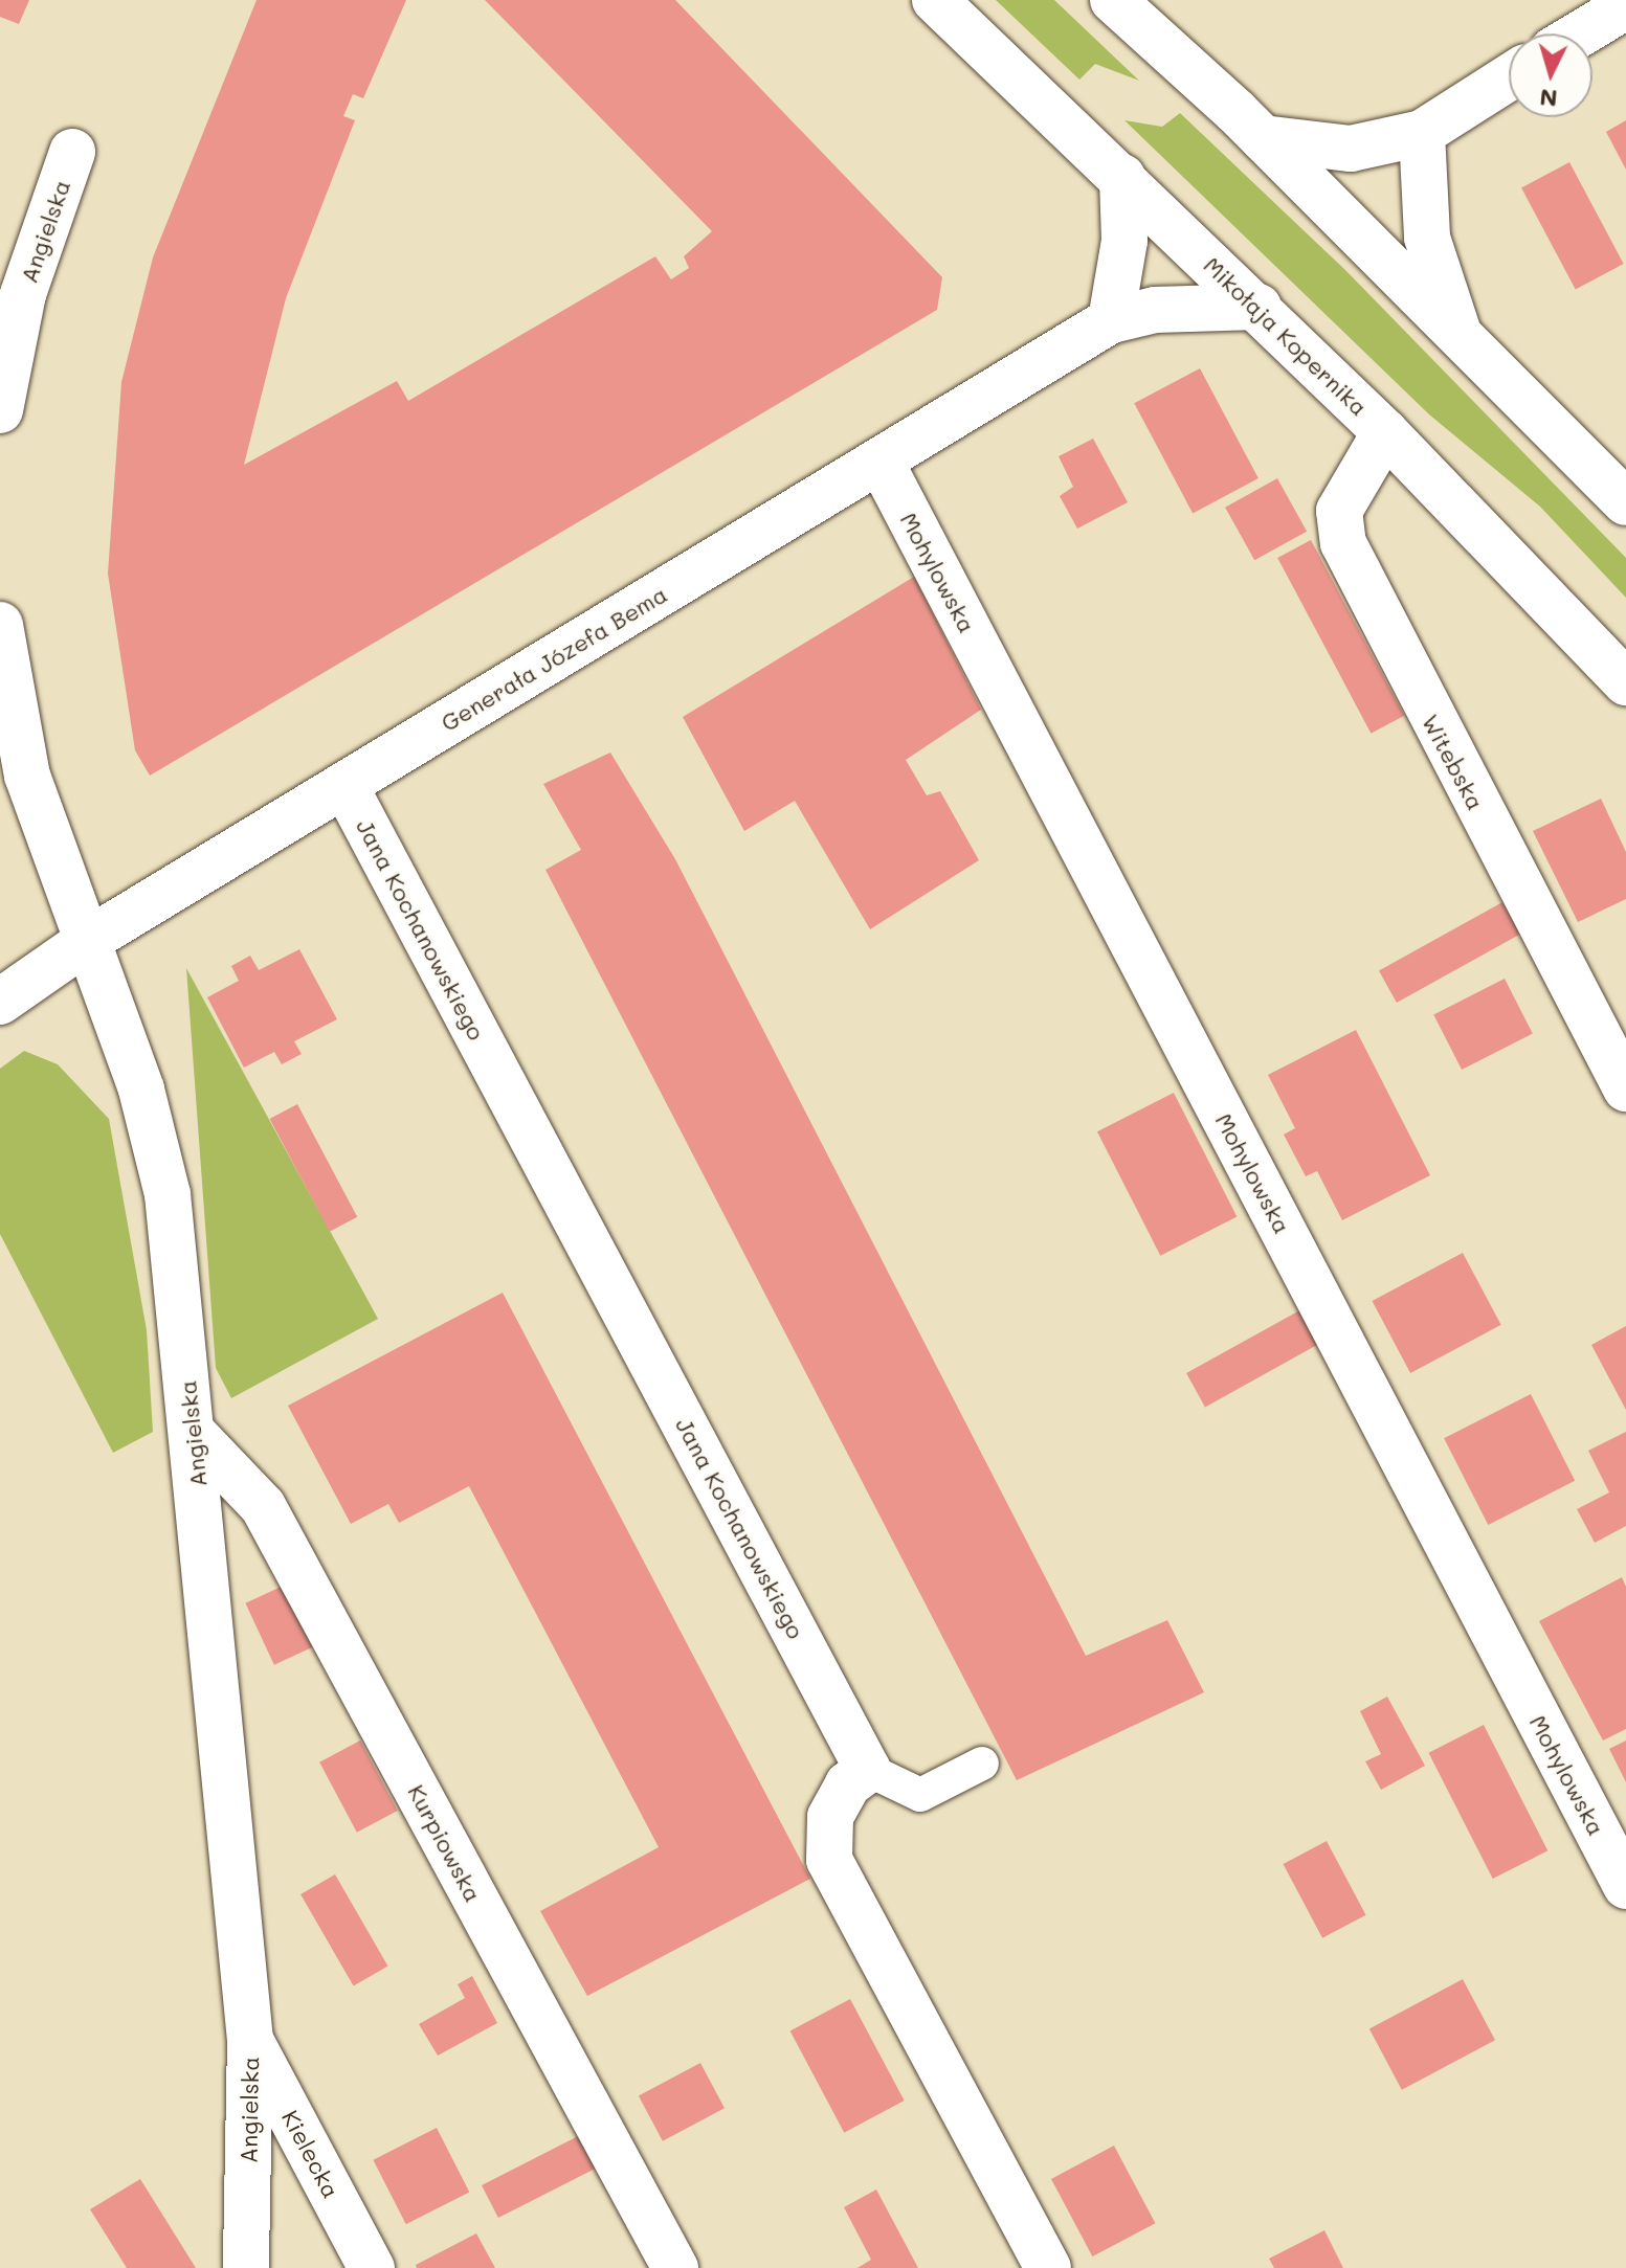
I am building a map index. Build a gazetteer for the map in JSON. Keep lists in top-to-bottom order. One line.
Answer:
{"streets":{"street":["Angielska","Mikołaja Kopernika","Mohylowska","Generała Józefa Bema","Witebska","Jana Kochanowskiego","Kurpiowska","Kielecka"]},"crossings":[["Angielska","Generała Józefa Bema"],["Angielska","Kurpiowska"],["Angielska","Kielecka"],["Mikołaja Kopernika","Generała Józefa Bema"],["Mikołaja Kopernika","Witebska"],["Mohylowska","Generała Józefa Bema"],["Generała Józefa Bema","Jana Kochanowskiego"]],"north":"bottom"}
